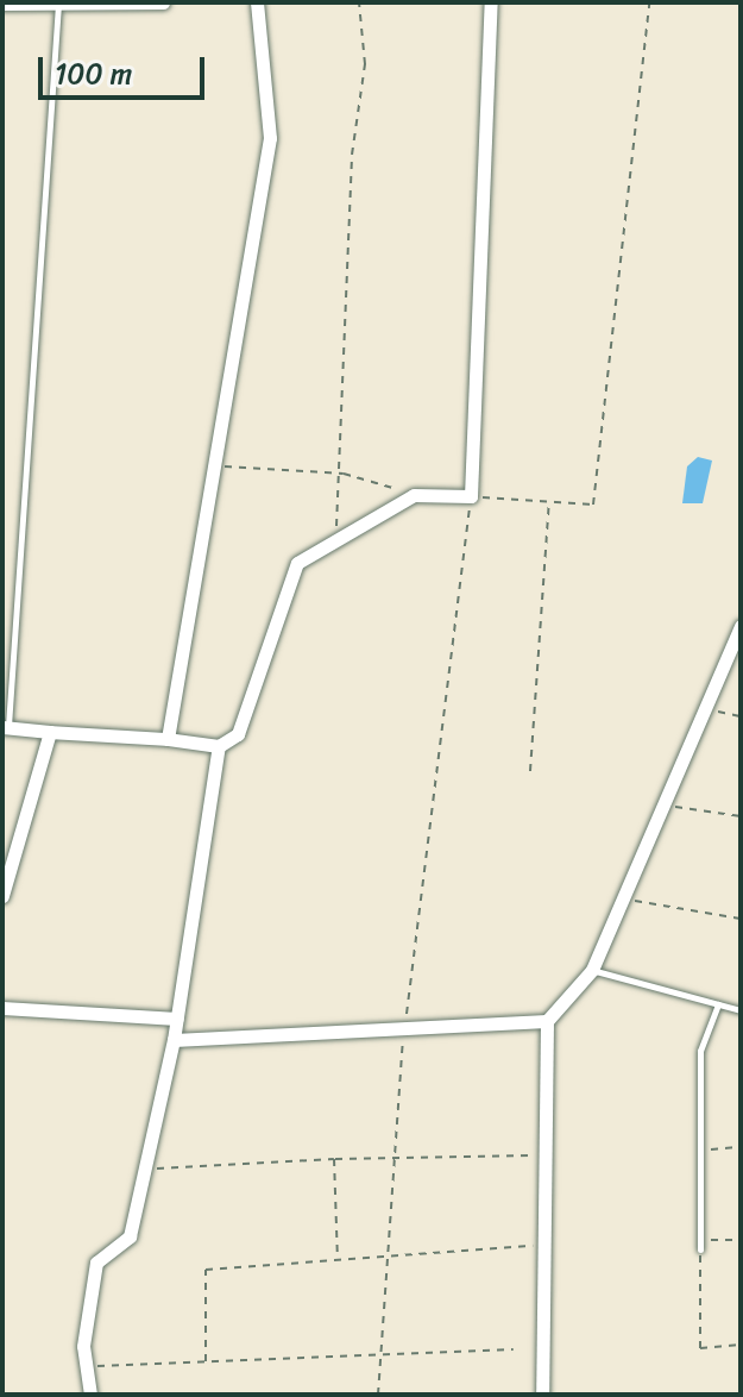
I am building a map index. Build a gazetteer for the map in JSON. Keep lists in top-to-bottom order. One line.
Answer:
{"scale_bar":"100 m"}
